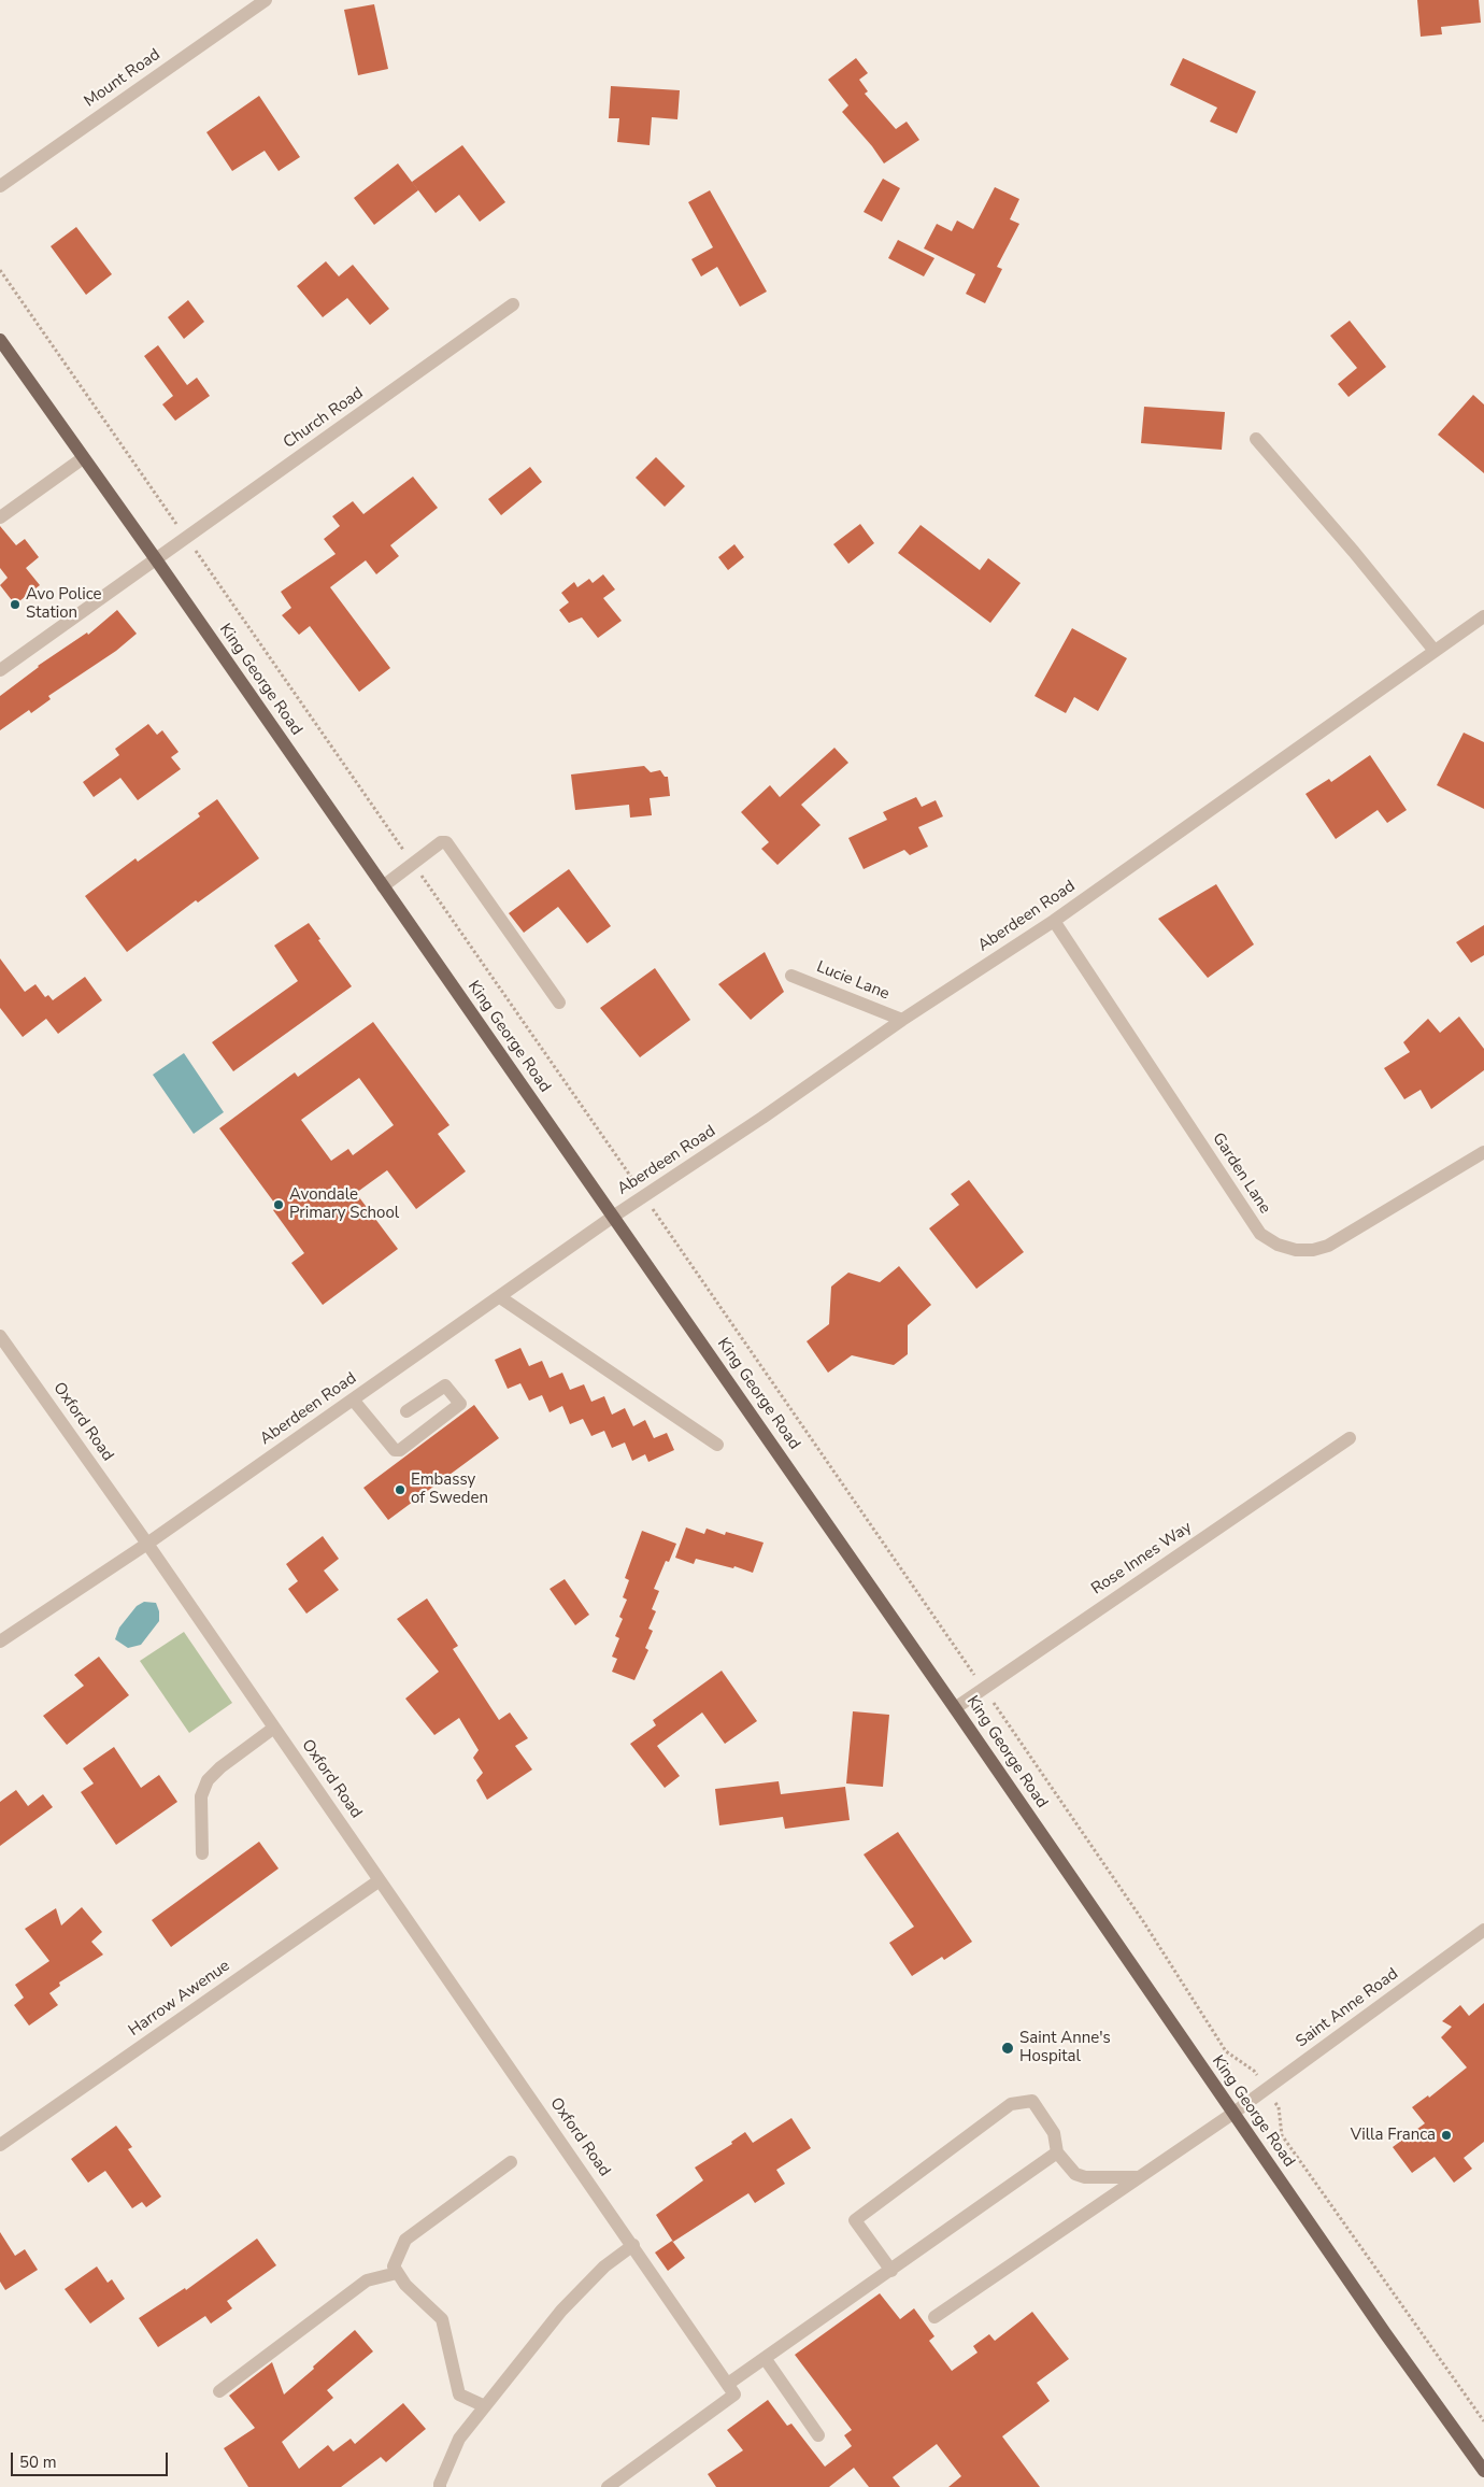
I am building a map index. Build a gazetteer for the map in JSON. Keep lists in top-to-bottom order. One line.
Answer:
{"streets":{"main road":["King George Road"],"street":["Mount Road","Church Road","Aberdeen Road","Lucie Lane","Garden Lane","Oxford Road","Rose Innes Way","Harrow Awenue","Saint Anne Road"]},"crossings":[["Church Road","King George Road"],["King George Road","Aberdeen Road"],["King George Road","Rose Innes Way"],["King George Road","Saint Anne Road"],["Aberdeen Road","Lucie Lane"],["Aberdeen Road","Garden Lane"],["Aberdeen Road","Oxford Road"],["Oxford Road","Harrow Awenue"]],"places":["Avo Police Station","Avondale Primary School","Embassy of Sweden","Saint Anne's Hospital","Villa Franca"],"scale_bar":"50 m"}
